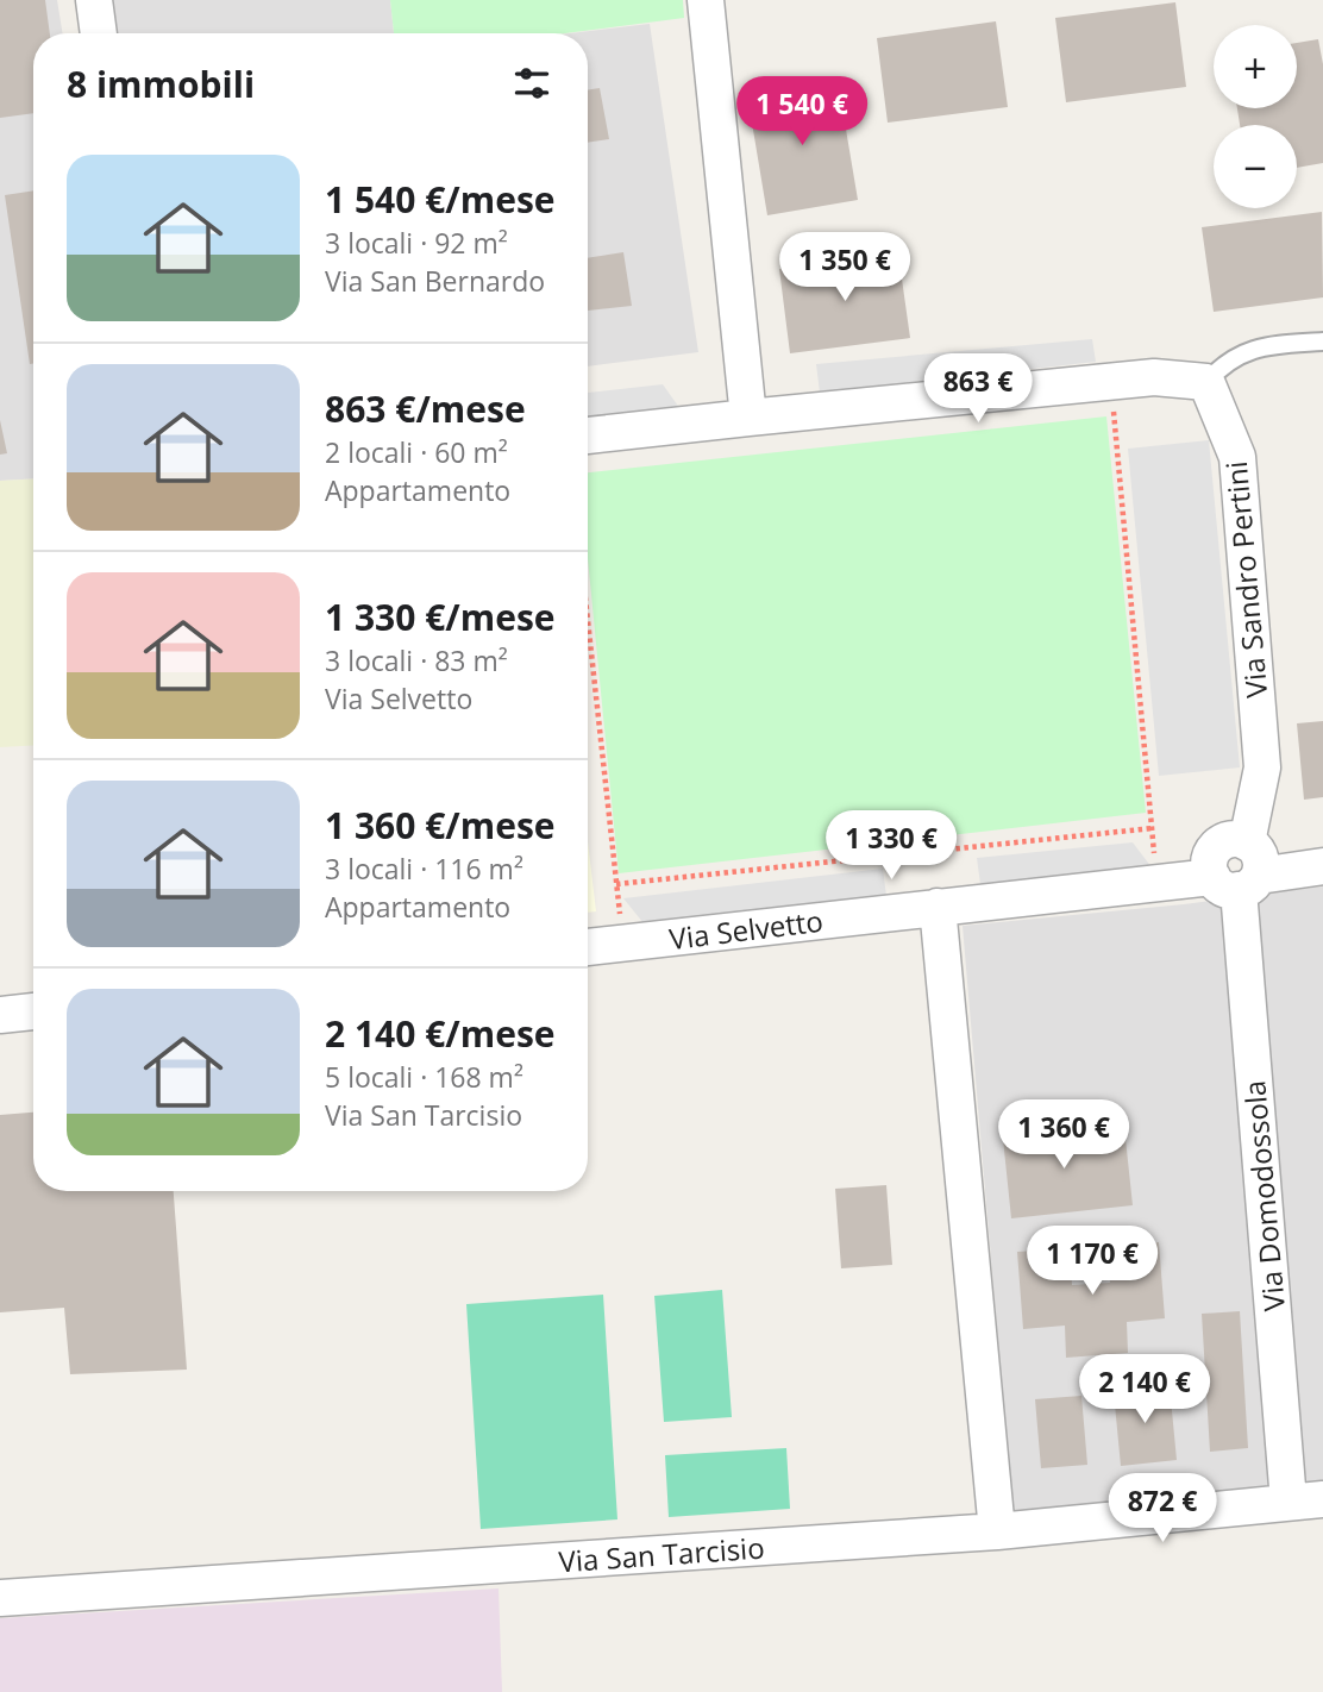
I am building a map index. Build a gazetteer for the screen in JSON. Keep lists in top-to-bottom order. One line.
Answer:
{"streets":{"street":["Via Sandro Pertini","Via Selvetto","Via Domodossola","Via San Tarcisio"]},"crossings":[["Via Sandro Pertini","Via Domodossola"],["Via Selvetto","Via Domodossola"],["Via Domodossola","Via San Tarcisio"]],"page":{"map_buttons":["+","−"],"heading":"8 immobili","price":["1 540 €","1 350 €","863 €","1 330 €","1 360 €","1 170 €","2 140 €","872 €"],"list":[{"name":"1 540 €/mese","note":"3 locali · 92 m² · Via San Bernardo"},{"name":"863 €/mese","note":"2 locali · 60 m² · Appartamento"},{"name":"1 330 €/mese","note":"3 locali · 83 m² · Via Selvetto"},{"name":"1 360 €/mese","note":"3 locali · 116 m² · Appartamento"},{"name":"2 140 €/mese","note":"5 locali · 168 m² · Via San Tarcisio"}]}}
